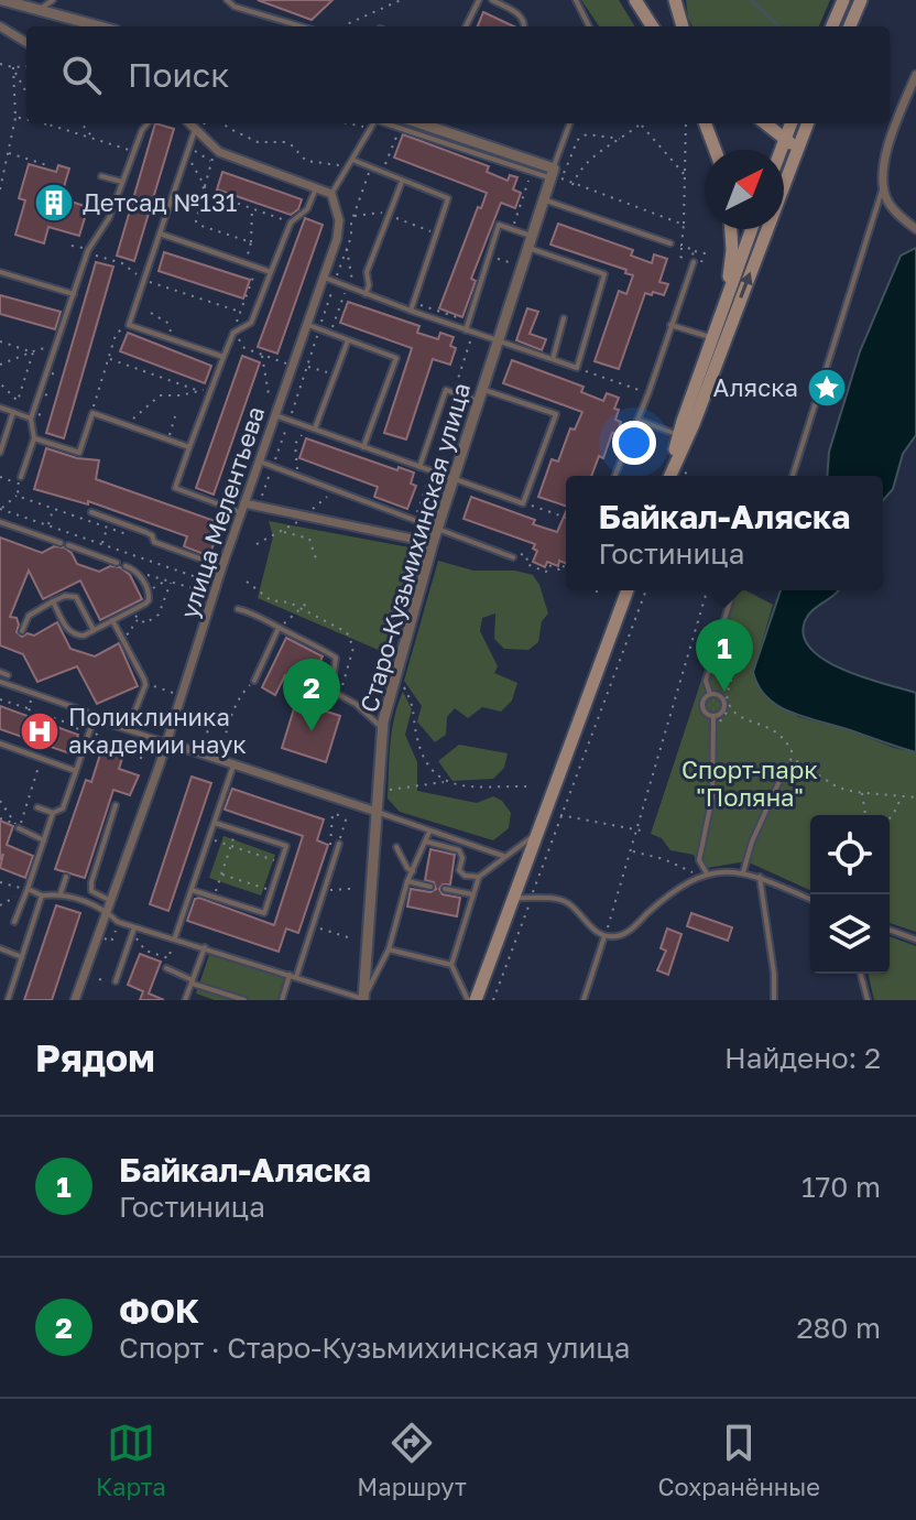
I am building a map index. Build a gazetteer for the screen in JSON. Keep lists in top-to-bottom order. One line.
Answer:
{"streets":{"street":["улица Мелентьева","Старо-Кузьмихинская улица"]},"parks":["Спорт-парк \"Поляна\""],"places":{"building":["Детсад №131"],"place":["Аляска"],"hospital":["Поликлиника академии наук"]},"north":"top right","page":{"search":"Поиск","popup":["Байкал-Аляска","Гостиница"],"pins":["1","2"],"heading":["Рядом","Найдено: 2"],"list":[{"mark":"1","name":"Байкал-Аляска","note":"Гостиница","value":"170 m"},{"mark":"2","name":"ФОК","note":"Спорт · Старо-Кузьмихинская улица","value":"280 m"}],"nav":["Карта","Маршрут","Сохранённые"]}}
